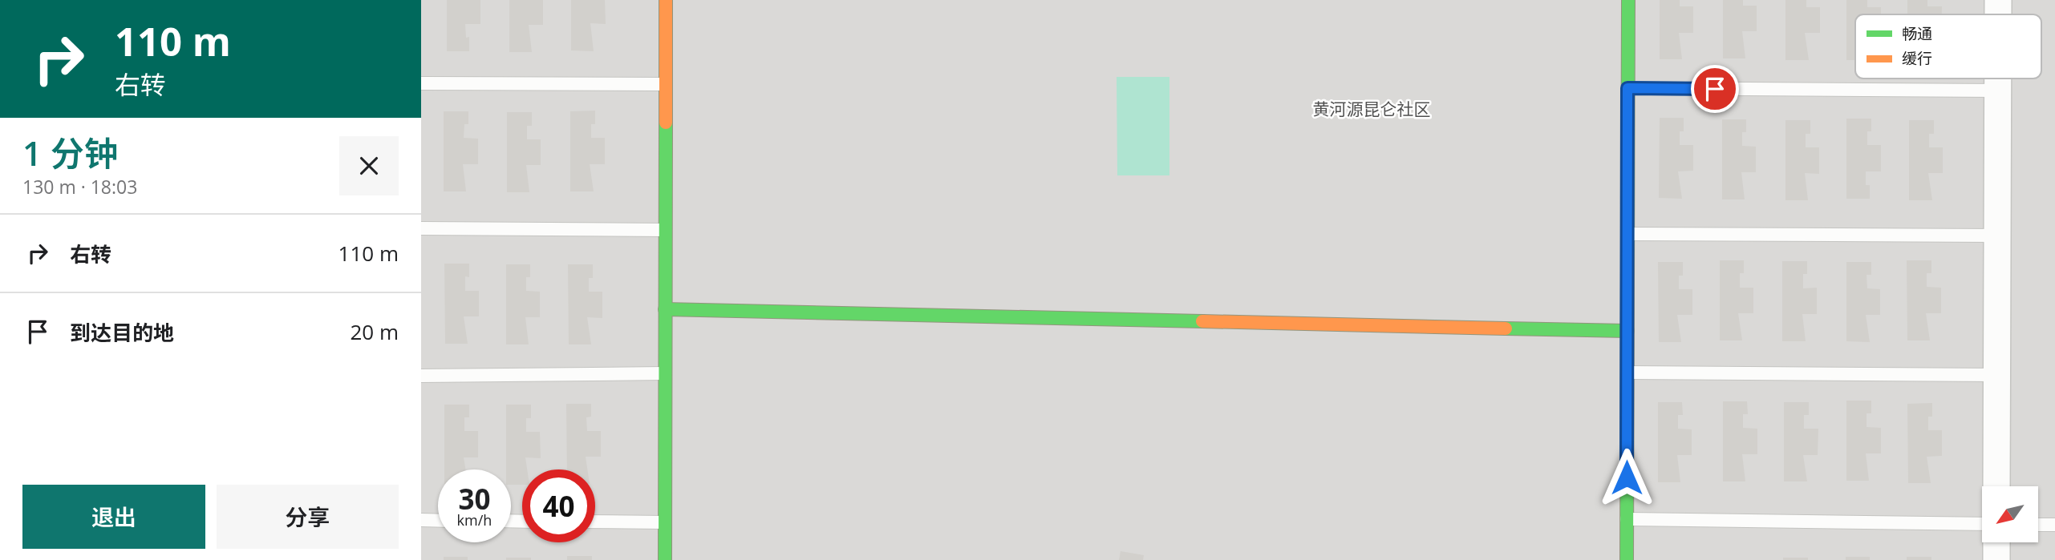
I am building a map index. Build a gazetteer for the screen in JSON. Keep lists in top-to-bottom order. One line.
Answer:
{"districts":["黄河源昆仑社区"],"legend":["畅通","缓行"],"north":"bottom left","page":{"turn":["110 m","右转"],"heading":["1 分钟","130 m · 18:03"],"list":[{"name":"右转","value":"110 m"},{"name":"到达目的地","value":"20 m"}],"speed":"30 km/h","limit":"40","buttons":["退出","分享"]}}
